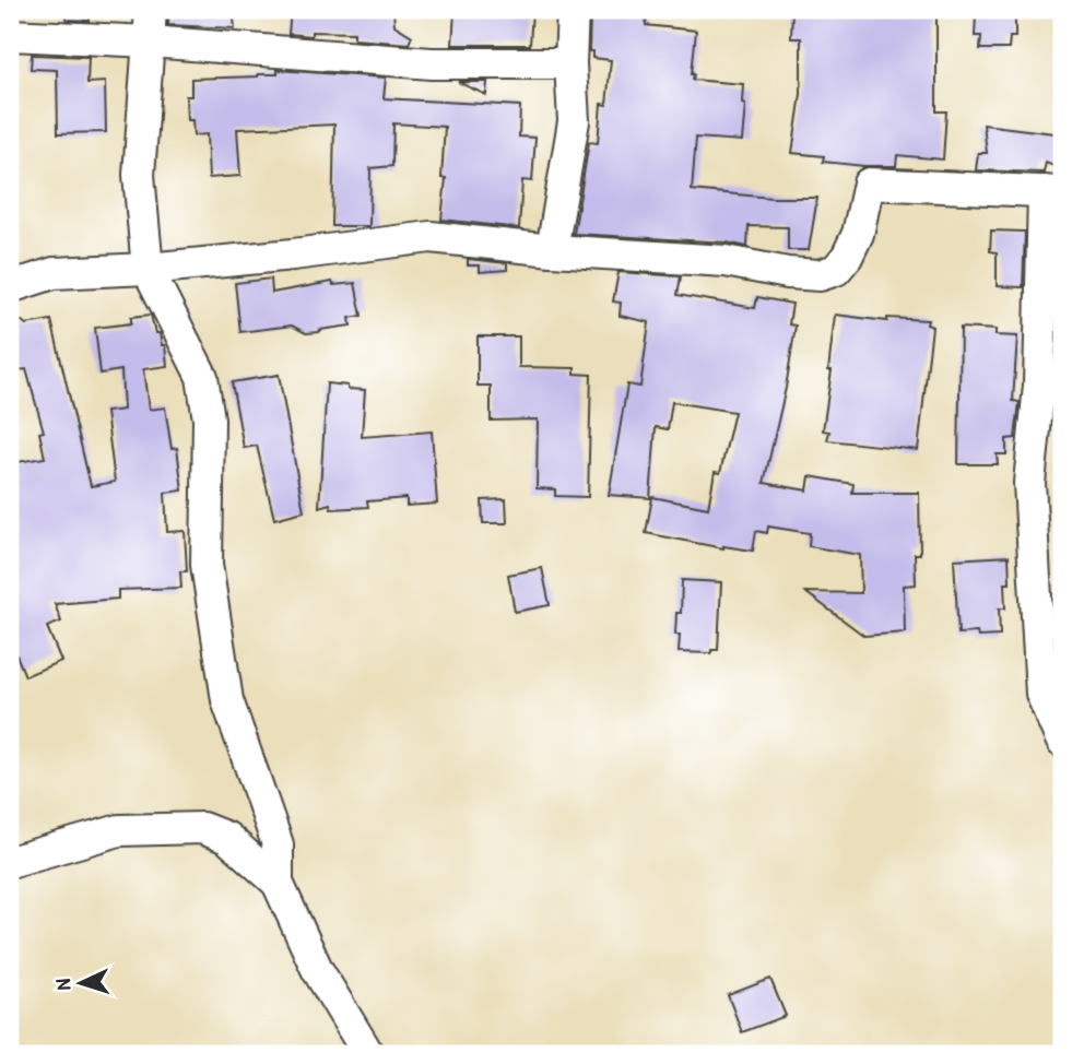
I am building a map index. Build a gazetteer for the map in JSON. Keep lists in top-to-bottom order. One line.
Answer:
{"north":"left"}
